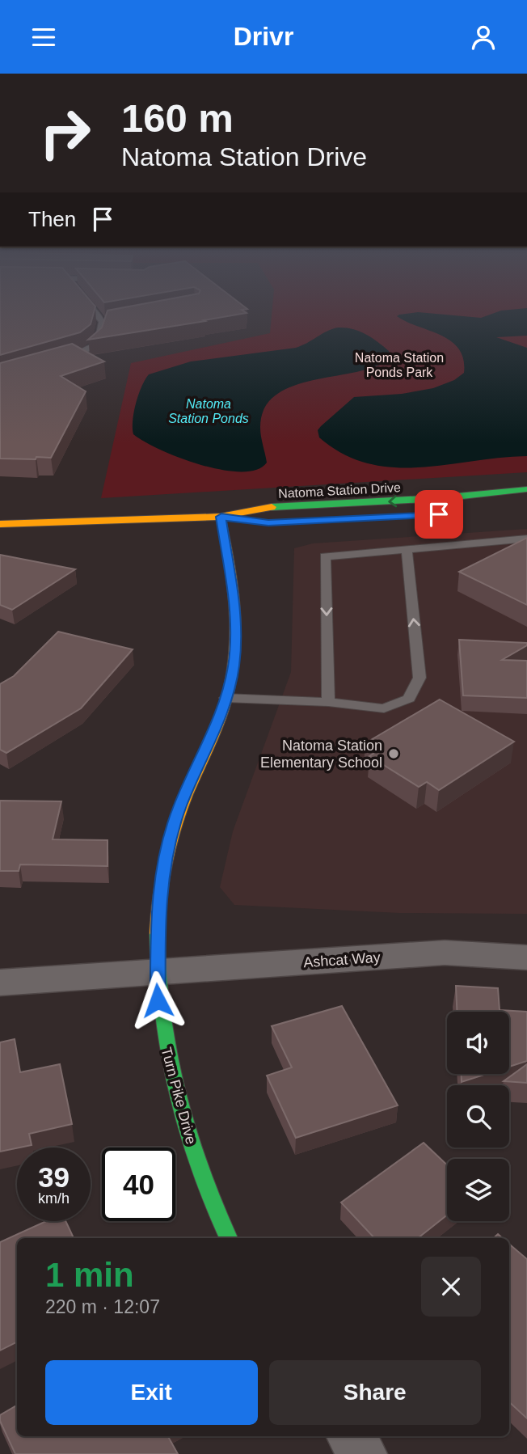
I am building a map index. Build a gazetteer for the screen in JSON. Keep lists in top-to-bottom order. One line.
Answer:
{"streets":{"street":["Natoma Station Drive","Ashcat Way","Turn Pike Drive"]},"crossings":[["Natoma Station Drive","Turn Pike Drive"],["Ashcat Way","Turn Pike Drive"]],"one_way":["Natoma Station Drive"],"water":["Natoma Station Ponds"],"parks":["Natoma Station Ponds Park"],"places":["Natoma Station Elementary School"],"page":{"header":"Drivr","turn":["160 m","Natoma Station Drive"],"then":"Then","speed":"39 km/h","limit":"40","heading":["1 min","220 m · 12:07"],"buttons":["Exit","Share"]}}
